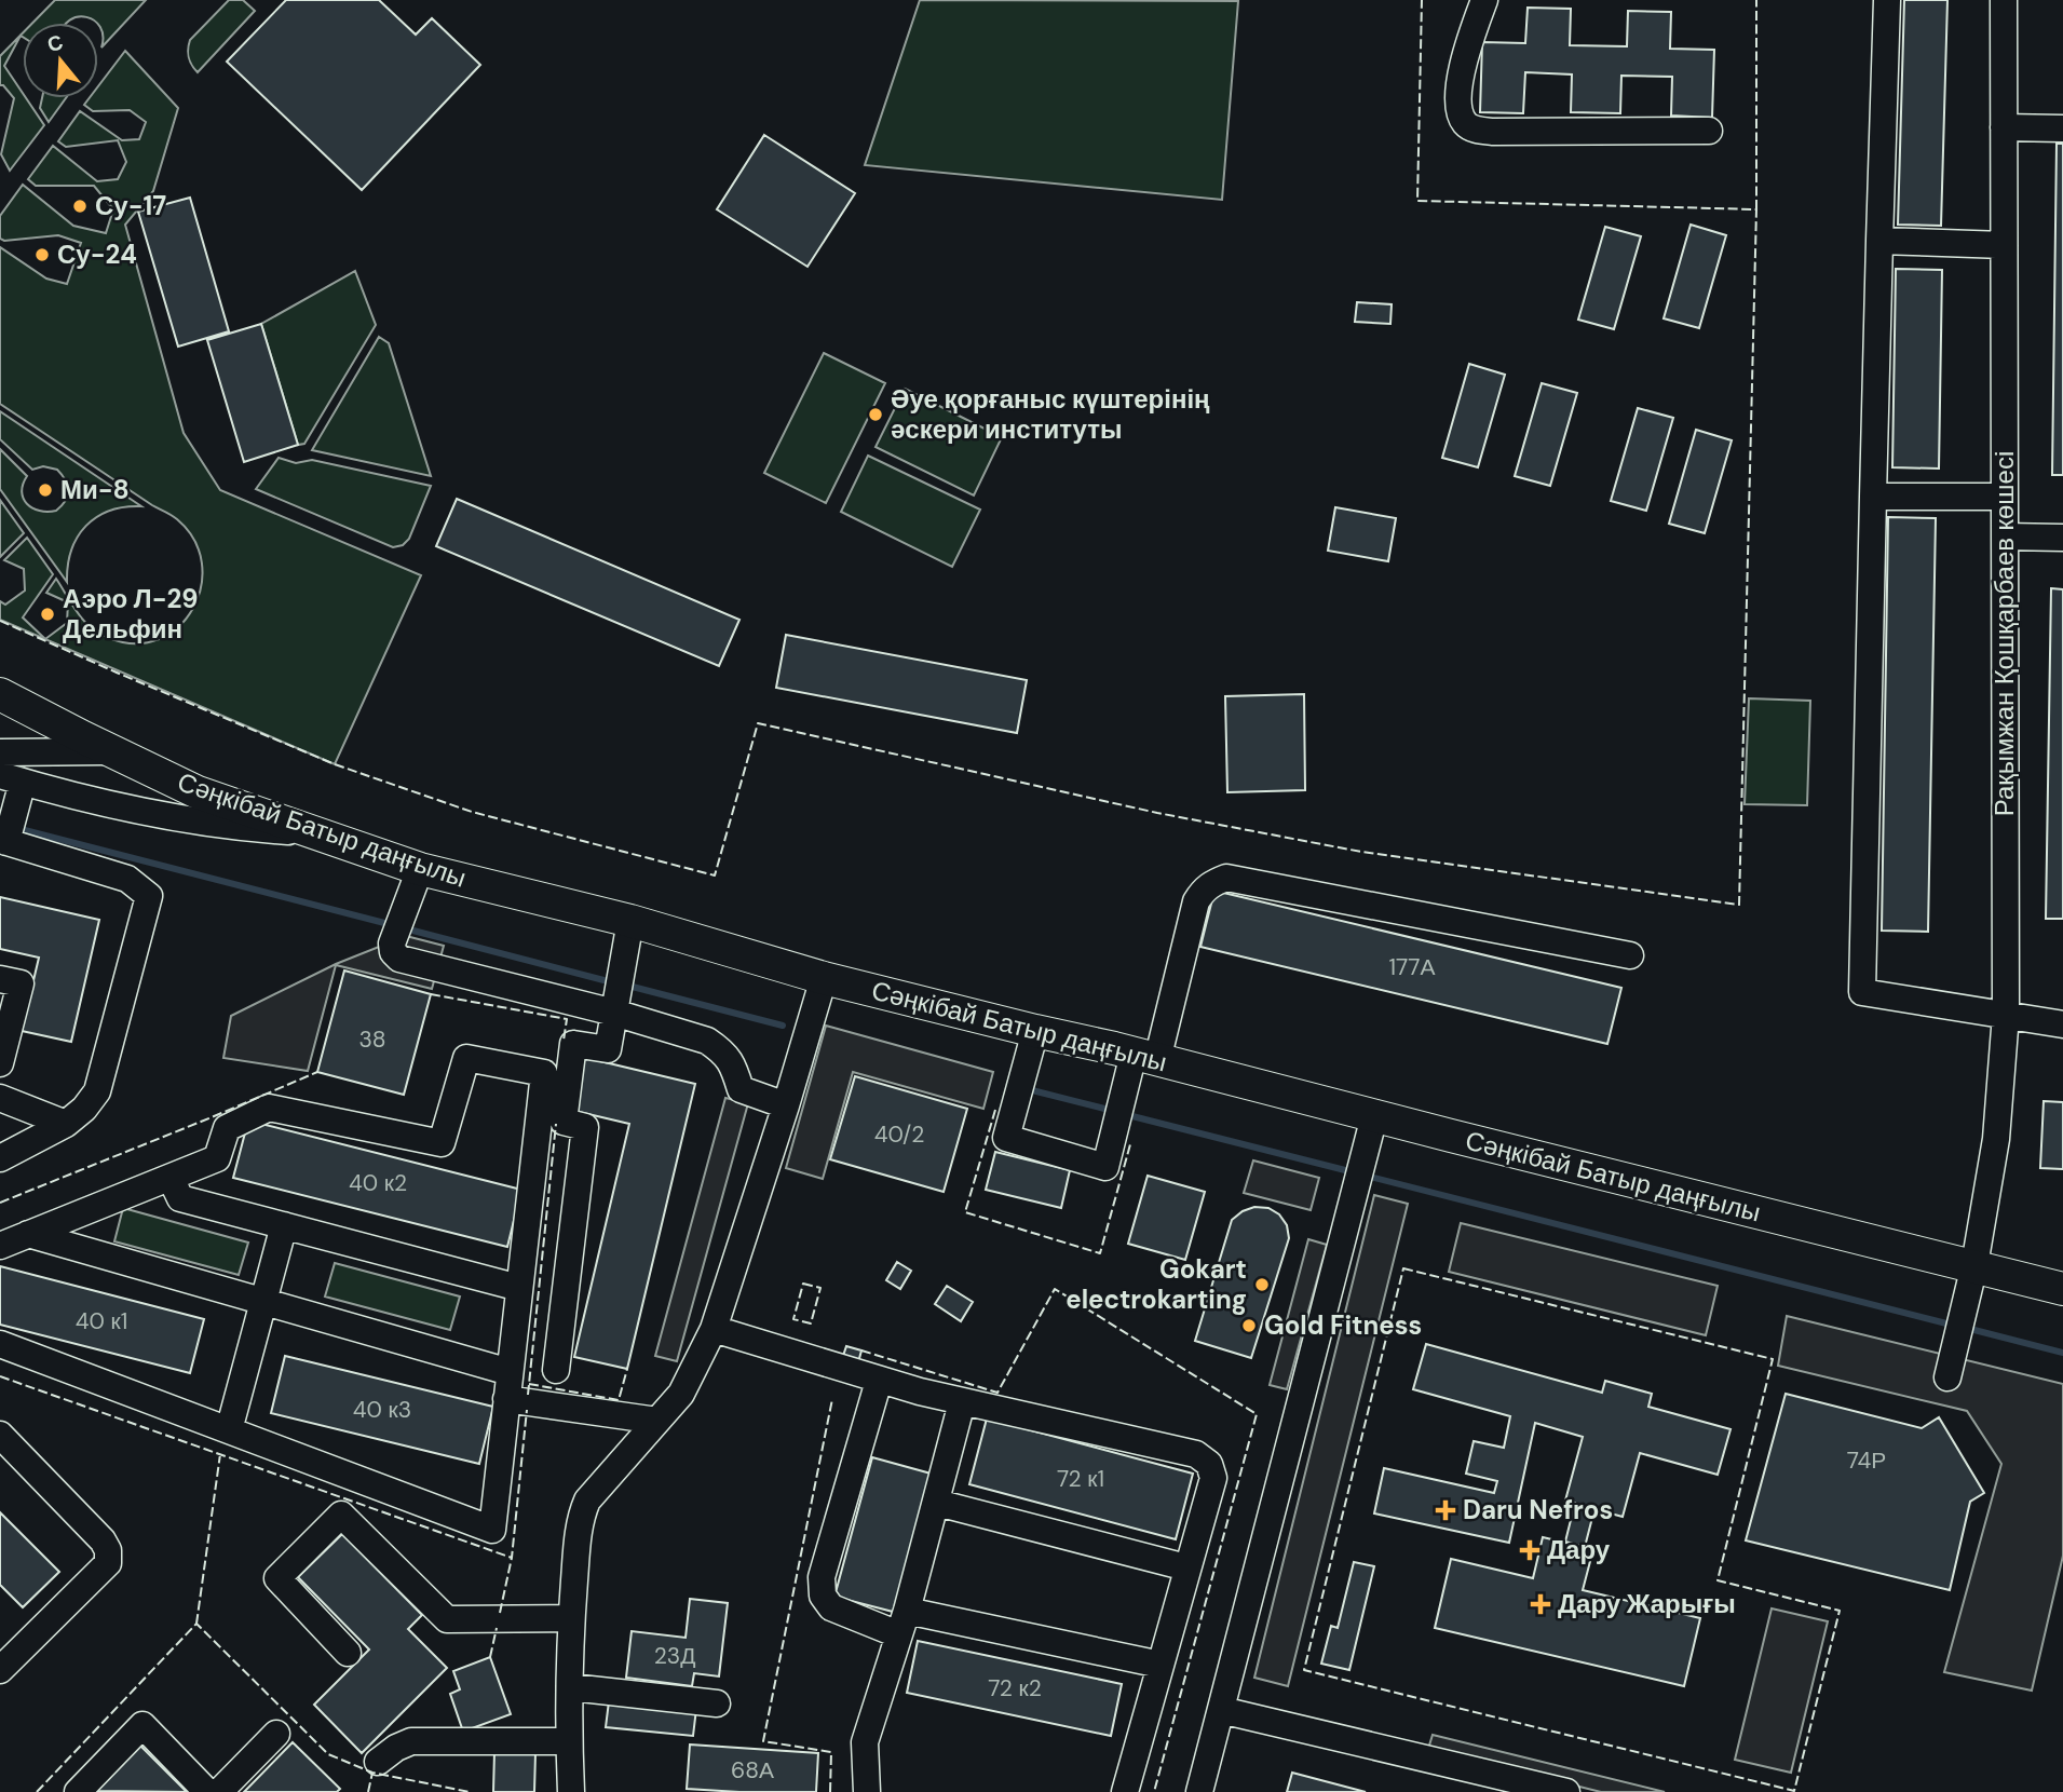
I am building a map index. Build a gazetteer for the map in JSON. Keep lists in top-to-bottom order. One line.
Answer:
{"streets":{"main road":["Сәңкібай Батыр даңғылы"],"street":["Рақымжан Қошқарбаев көшесі"]},"crossings":[["Рақымжан Қошқарбаев көшесі","Сәңкібай Батыр даңғылы"]],"places":{"other":["Су-17","Су-24","Әуе қорғаныс күштерінің әскери институты","Ми-8","Аэро Л-29 Дельфин","Gokart electrokarting","Gold Fitness"],"health":["Daru Nefros","Дару","Дару Жарығы"]},"house_numbers":["177А","38","40/2","40 к2","40 к1","40 к3","74Р","72 к1","23Д","72 к2","68А"],"north":"top"}
